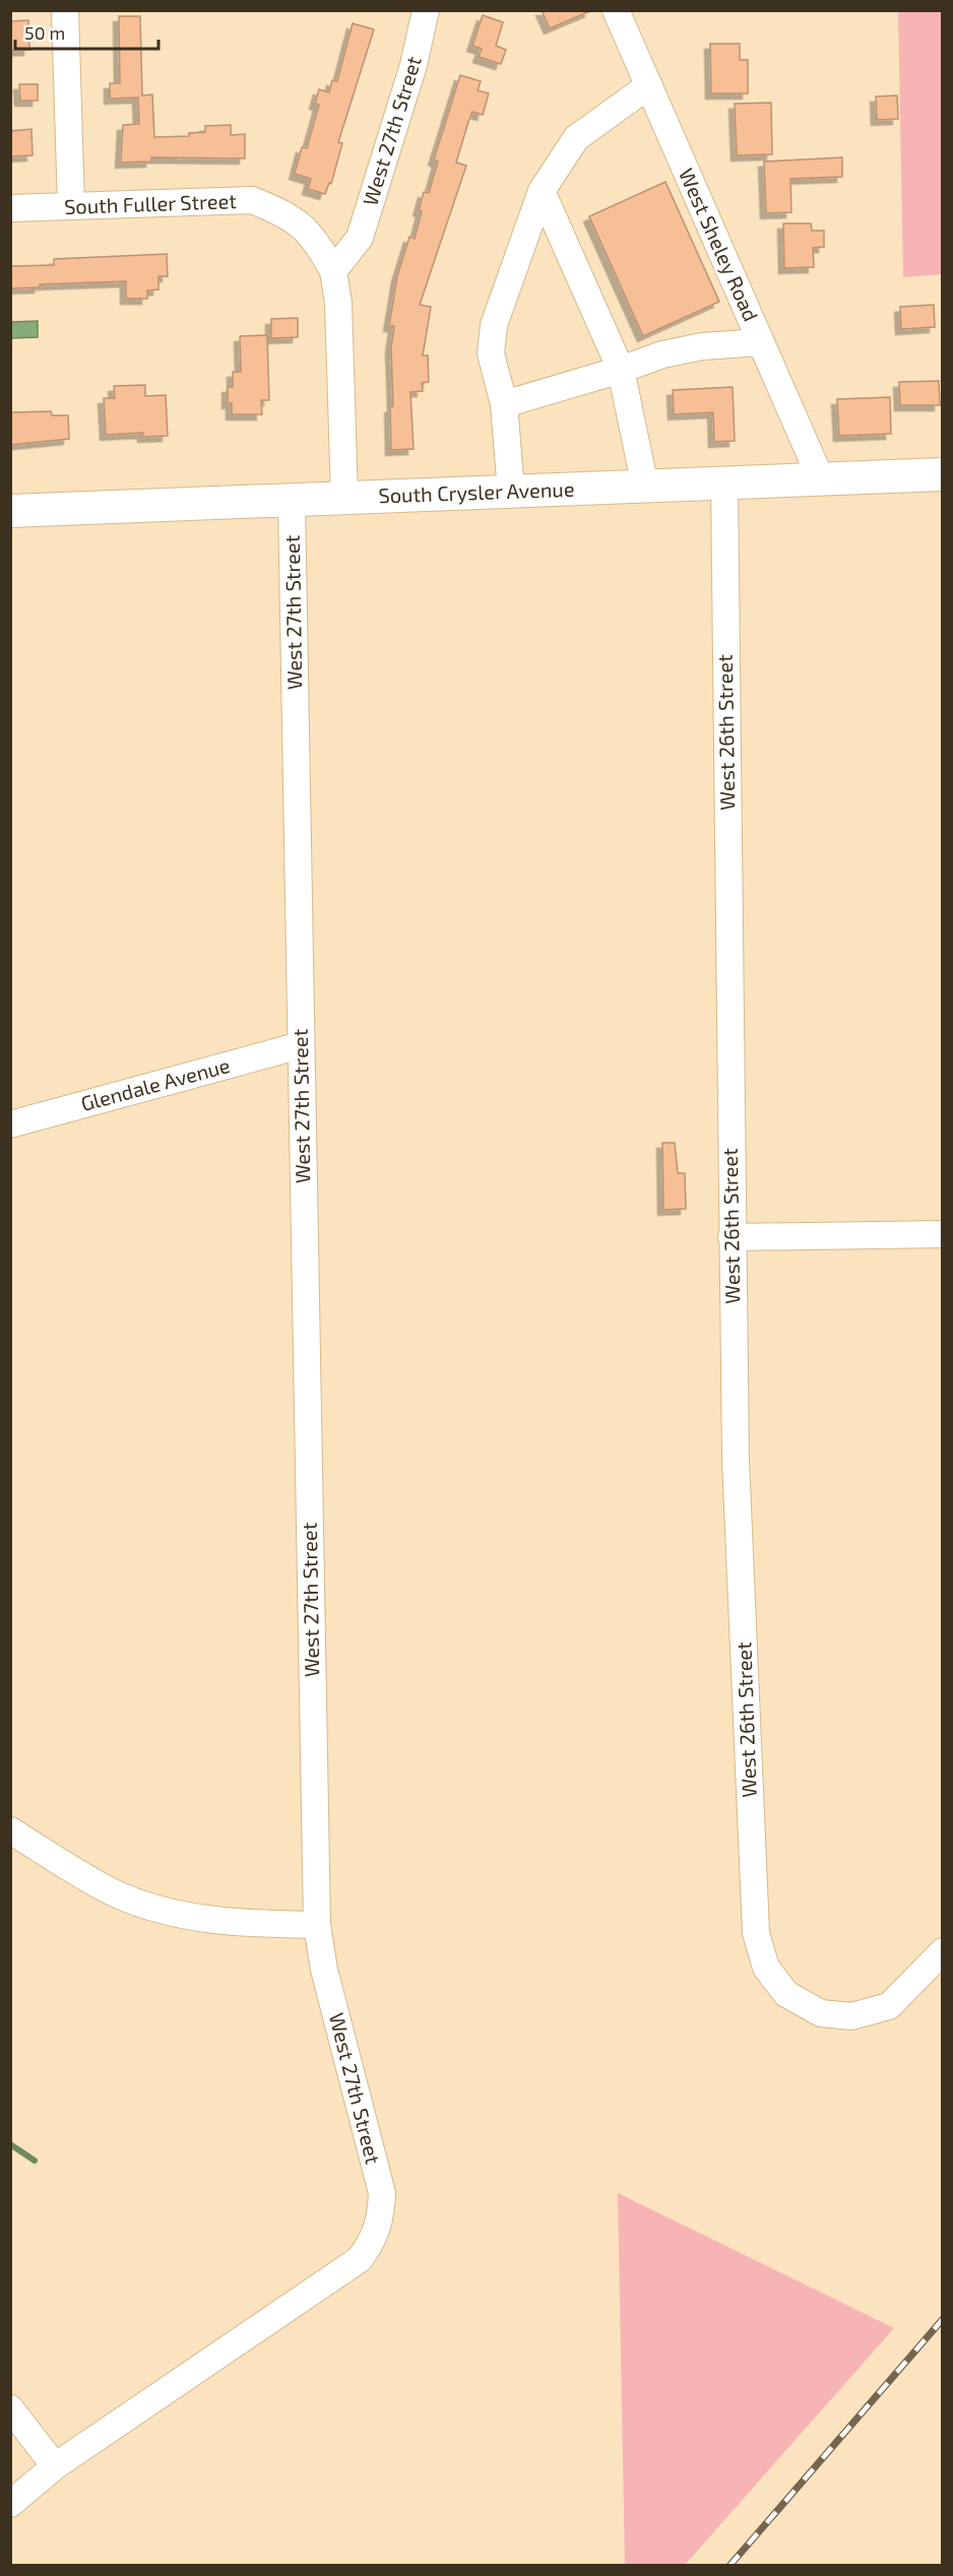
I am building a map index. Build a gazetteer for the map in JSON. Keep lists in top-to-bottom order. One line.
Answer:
{"streets":{"main road":["South Crysler Avenue"],"street":["West 27th Street","South Fuller Street","West Sheley Road","West 26th Street","Glendale Avenue"]},"crossings":[["West 27th Street","South Fuller Street"],["West 27th Street","South Crysler Avenue"],["West 27th Street","Glendale Avenue"],["West Sheley Road","South Crysler Avenue"],["South Crysler Avenue","West 26th Street"]],"scale_bar":"50 m"}
